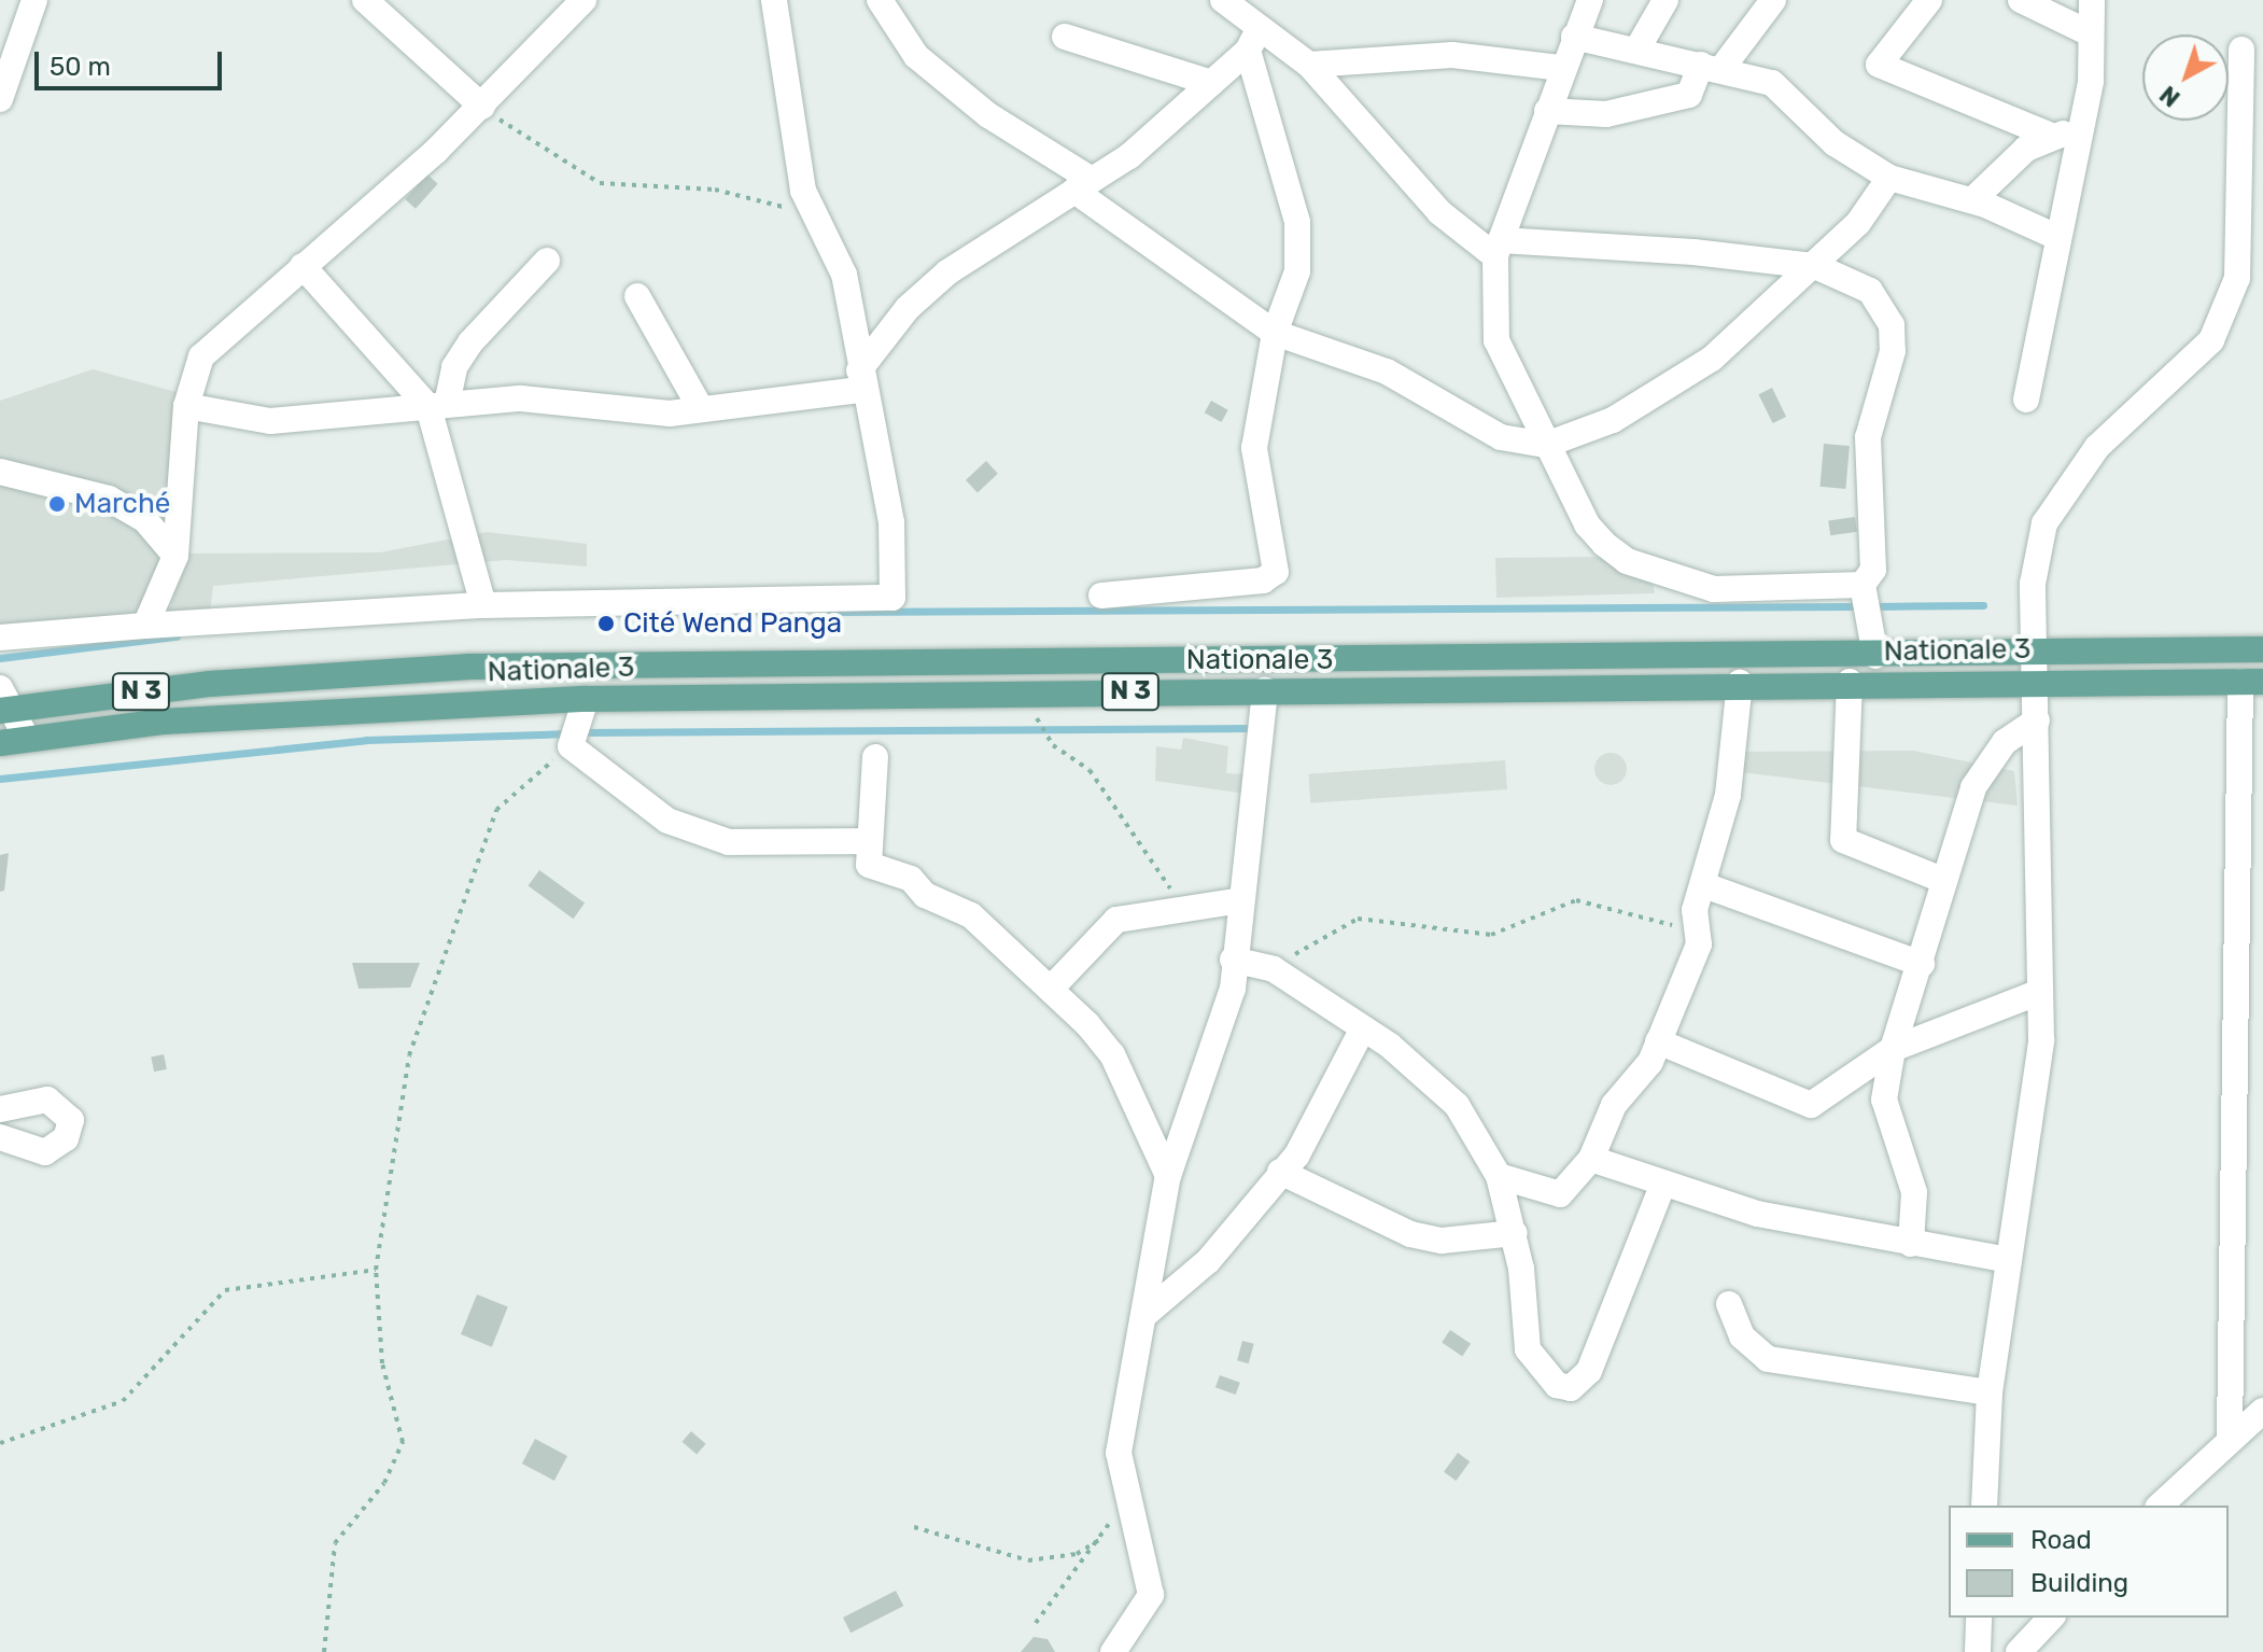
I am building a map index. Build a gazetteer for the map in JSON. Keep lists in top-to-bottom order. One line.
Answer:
{"streets":{"main road":["Nationale 3","N 3"]},"places":["Marché","Cité Wend Panga"],"legend":["Road","Building"],"scale_bar":"50 m","north":"bottom left"}
